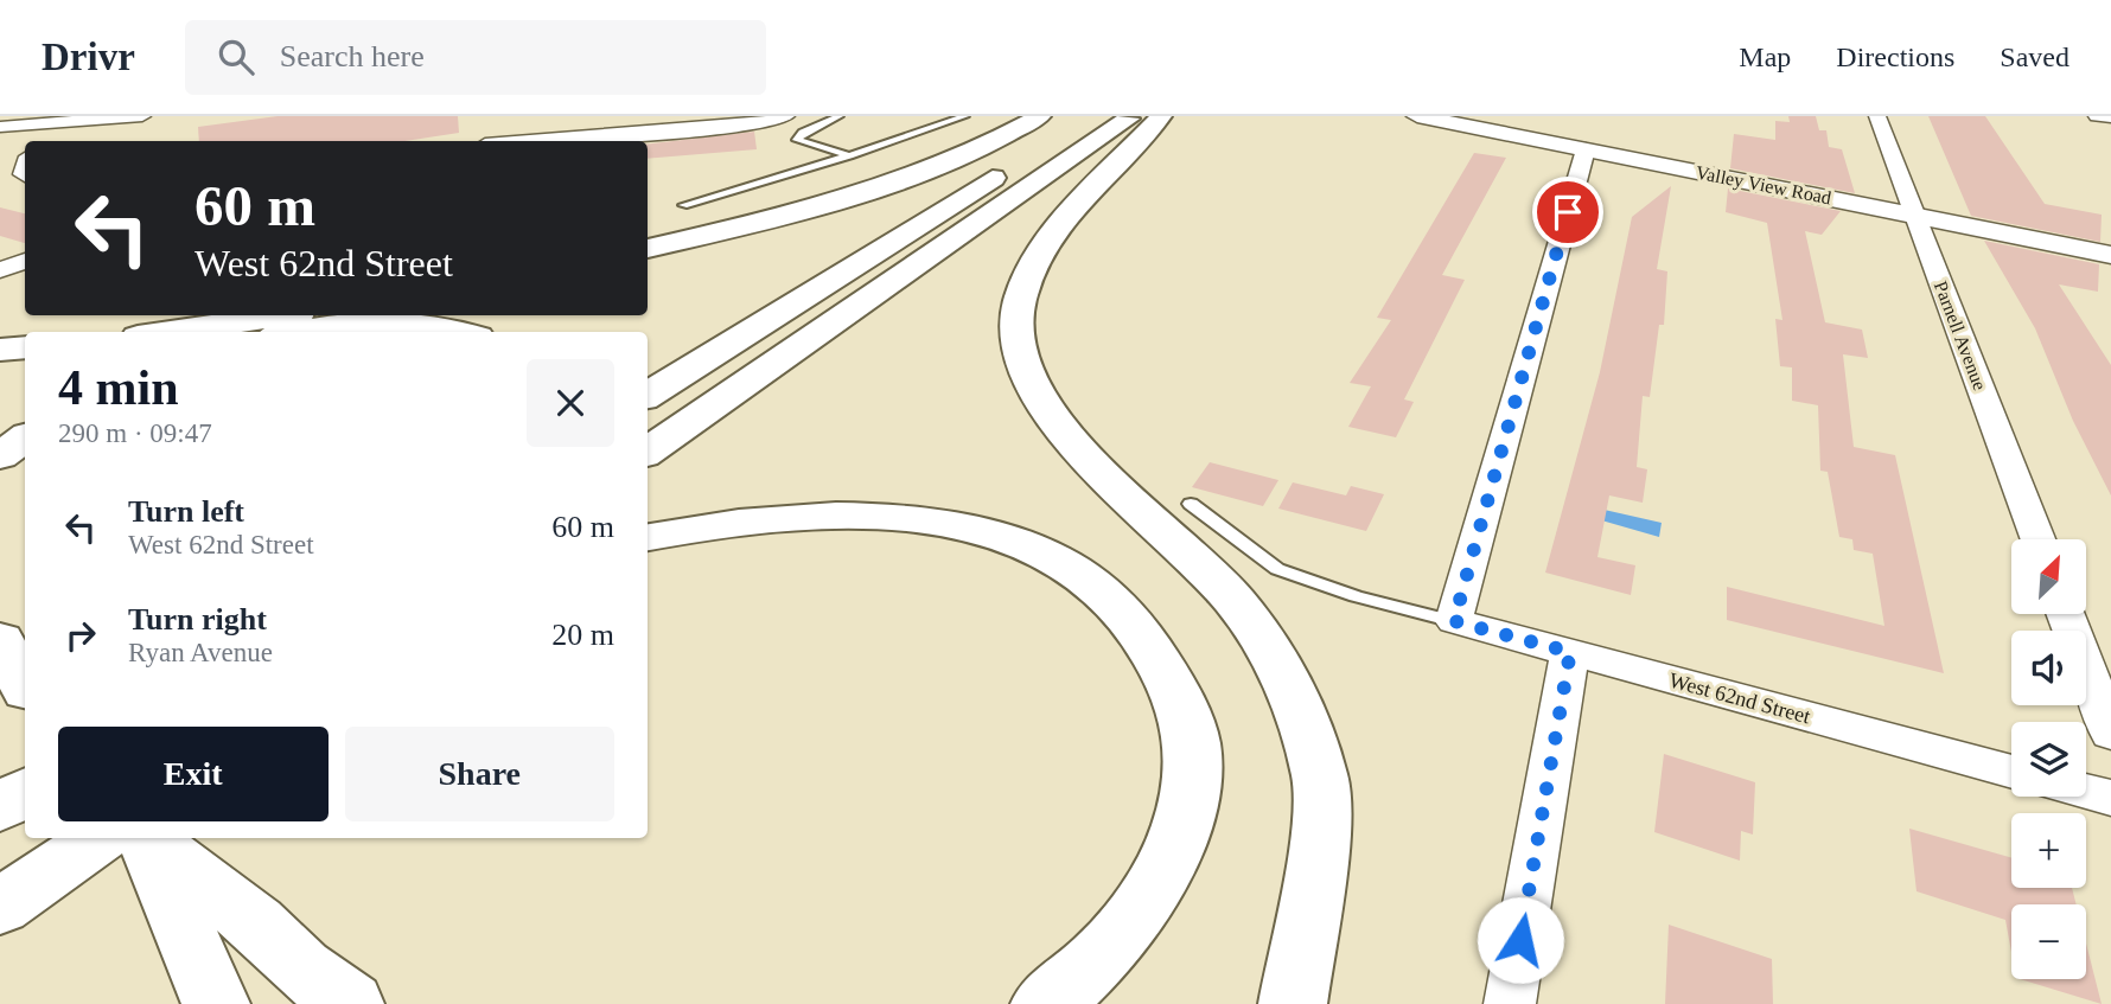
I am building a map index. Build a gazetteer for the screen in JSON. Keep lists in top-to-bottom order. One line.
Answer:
{"streets":{"street":["Valley View Road","Parnell Avenue","West 62nd Street"]},"crossings":[["Valley View Road","Parnell Avenue"]],"north":"top right","page":{"header":"Drivr","search":"Search here","nav":["Map","Directions","Saved"],"turn":["60 m","West 62nd Street"],"heading":["4 min","290 m · 09:47"],"list":[{"name":"Turn left","note":"West 62nd Street","value":"60 m"},{"name":"Turn right","note":"Ryan Avenue","value":"20 m"}],"map_buttons":["+","−"],"buttons":["Exit","Share"]}}
